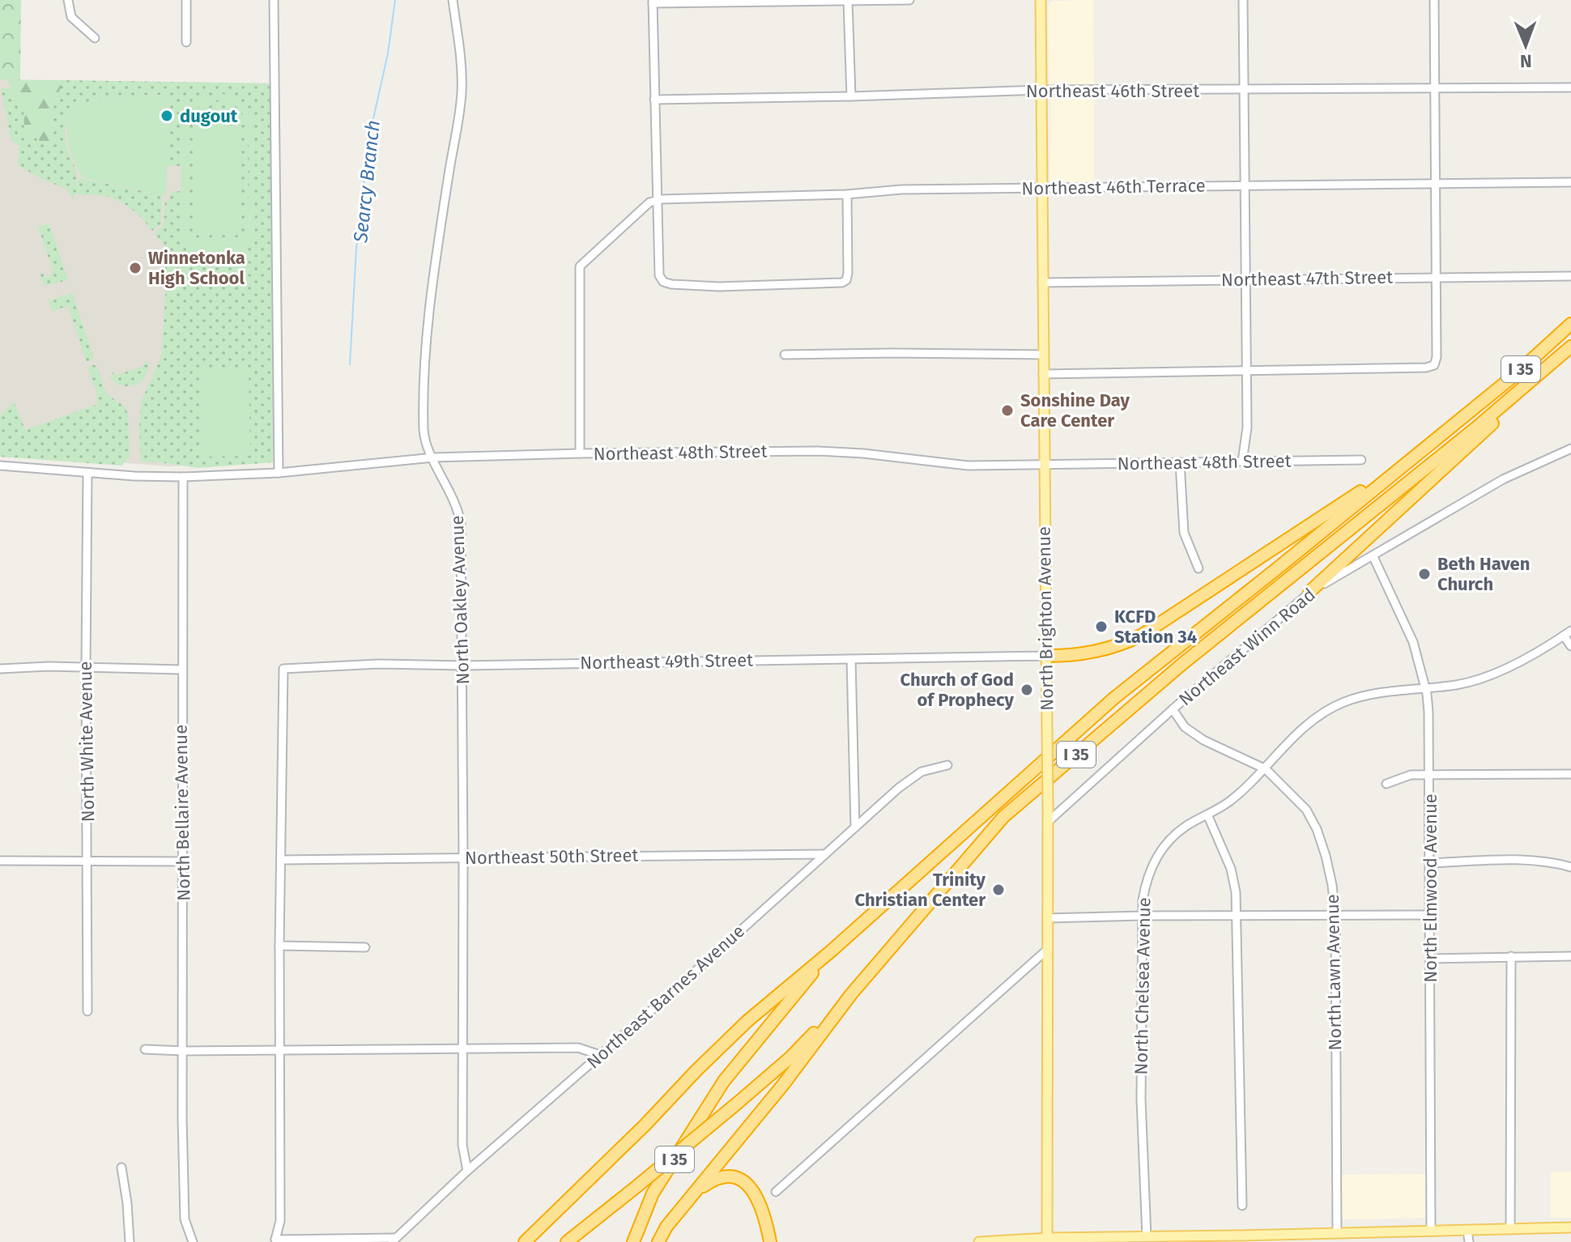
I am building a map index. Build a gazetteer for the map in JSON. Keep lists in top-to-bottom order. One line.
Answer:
{"streets":{"highway":["I 35"],"main road":["North Brighton Avenue"],"street":["Northeast 46th Street","Northeast 46th Terrace","Northeast 47th Street","Northeast 48th Street","North Oakley Avenue","Northeast Winn Road","Northeast 49th Street","North White Avenue","North Bellaire Avenue","Northeast 50th Street","North Elmwood Avenue","North Lawn Avenue","North Chelsea Avenue","Northeast Barnes Avenue"]},"crossings":[["Northeast 46th Street","North Brighton Avenue"],["Northeast 46th Terrace","North Brighton Avenue"],["Northeast 47th Street","North Brighton Avenue"],["Northeast 48th Street","North Oakley Avenue"],["Northeast 48th Street","North Brighton Avenue"],["Northeast 48th Street","North White Avenue"],["Northeast 48th Street","North Bellaire Avenue"],["North Oakley Avenue","Northeast 49th Street"],["North Oakley Avenue","Northeast 50th Street"],["North Oakley Avenue","Northeast Barnes Avenue"],["North Brighton Avenue","Northeast Winn Road"],["North Brighton Avenue","Northeast 49th Street"],["Northeast Winn Road","North Elmwood Avenue"],["Northeast Winn Road","North Lawn Avenue"],["Northeast 49th Street","Northeast 50th Street"],["Northeast 50th Street","Northeast Barnes Avenue"],["North Elmwood Avenue","North Chelsea Avenue"],["North Lawn Avenue","North Chelsea Avenue"]],"water":["Searcy Branch"],"places":["dugout","Winnetonka High School","Sonshine Day Care Center","Beth Haven Church","KCFD Station 34","Church of God of Prophecy","Trinity Christian Center"],"north":"bottom"}
